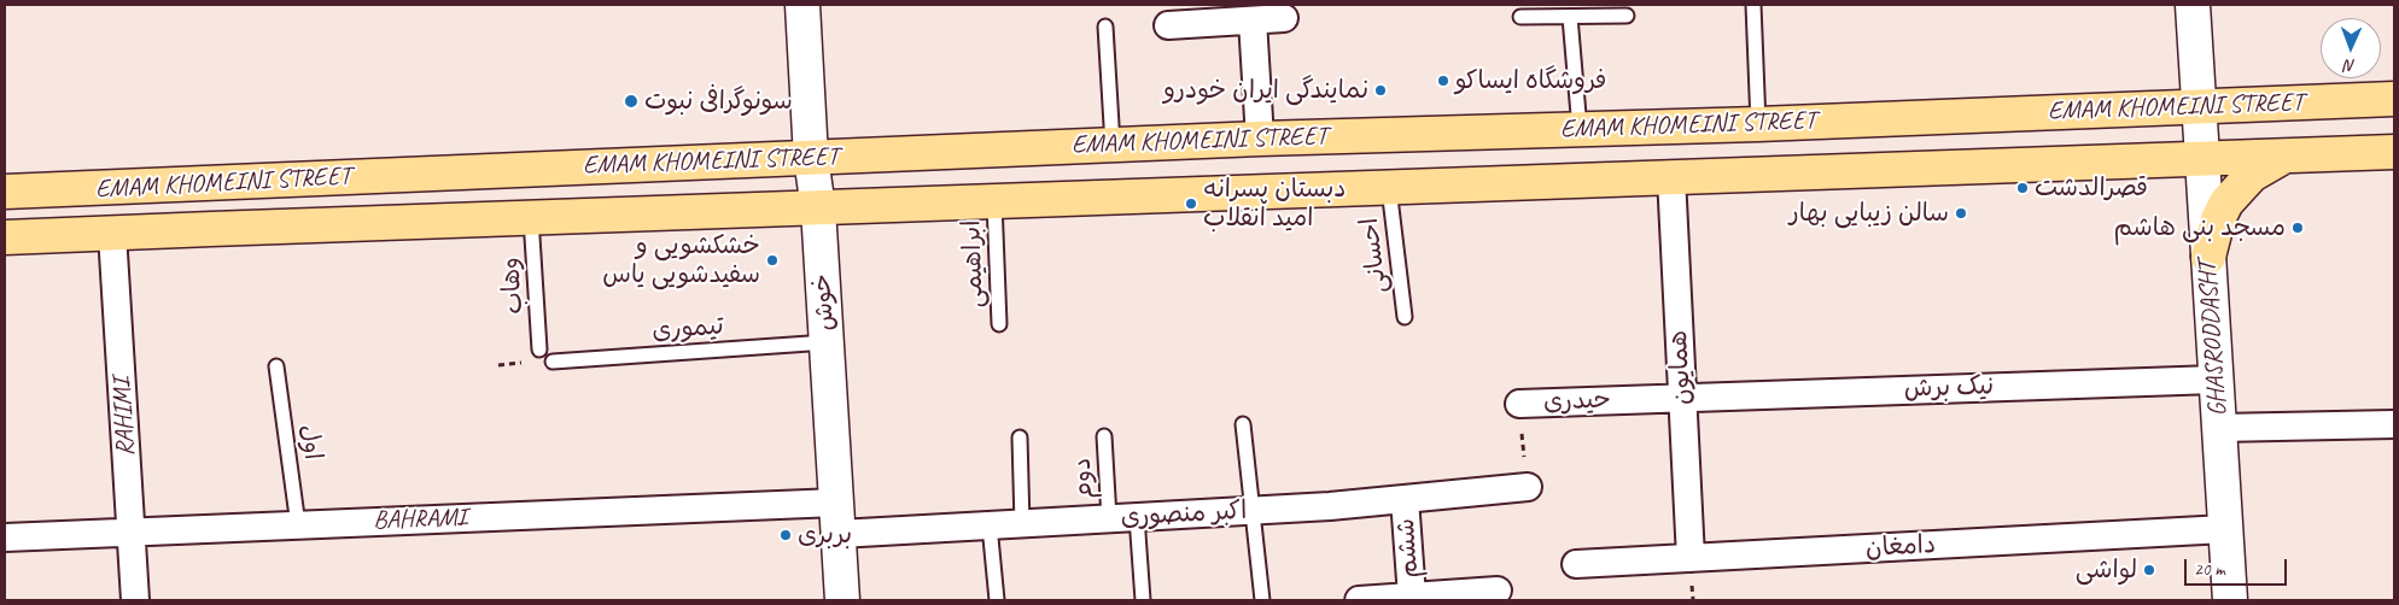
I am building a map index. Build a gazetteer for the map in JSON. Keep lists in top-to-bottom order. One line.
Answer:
{"streets":{"main road":["EMAM KHOMEINI STREET"],"street":["خوش","GHASRODDASHT","همایون","نیک برش","حیدری","RAHIMI","اکبر منصوری","BAHRAMI","دامغان","ششم"],"lane":["احسانی","ابراهیمی","وهاب","تیموری","اول","دوم"]},"crossings":[["EMAM KHOMEINI STREET","احسانی"],["EMAM KHOMEINI STREET","ابراهیمی"],["EMAM KHOMEINI STREET","وهاب"],["EMAM KHOMEINI STREET","خوش"],["EMAM KHOMEINI STREET","GHASRODDASHT"],["EMAM KHOMEINI STREET","همایون"],["EMAM KHOMEINI STREET","RAHIMI"],["خوش","تیموری"],["خوش","اکبر منصوری"],["خوش","BAHRAMI"],["GHASRODDASHT","نیک برش"],["GHASRODDASHT","دامغان"],["همایون","نیک برش"],["همایون","حیدری"],["همایون","دامغان"],["نیک برش","حیدری"],["حیدری","اکبر منصوری"],["RAHIMI","BAHRAMI"],["اول","BAHRAMI"],["دوم","اکبر منصوری"],["اکبر منصوری","BAHRAMI"],["اکبر منصوری","ششم"]],"places":["فروشگاه ایساکو","نمایندگی ایران خودرو","سونوگرافی نبوت","قصرالدشت","دبستان پسرانه امید انقلاب","سالن زیبایی بهار","مسجد بنی هاشم","خشکشویی و سفیدشویی یاس","بربری","لواشی"],"scale_bar":"20 m","north":"bottom"}
